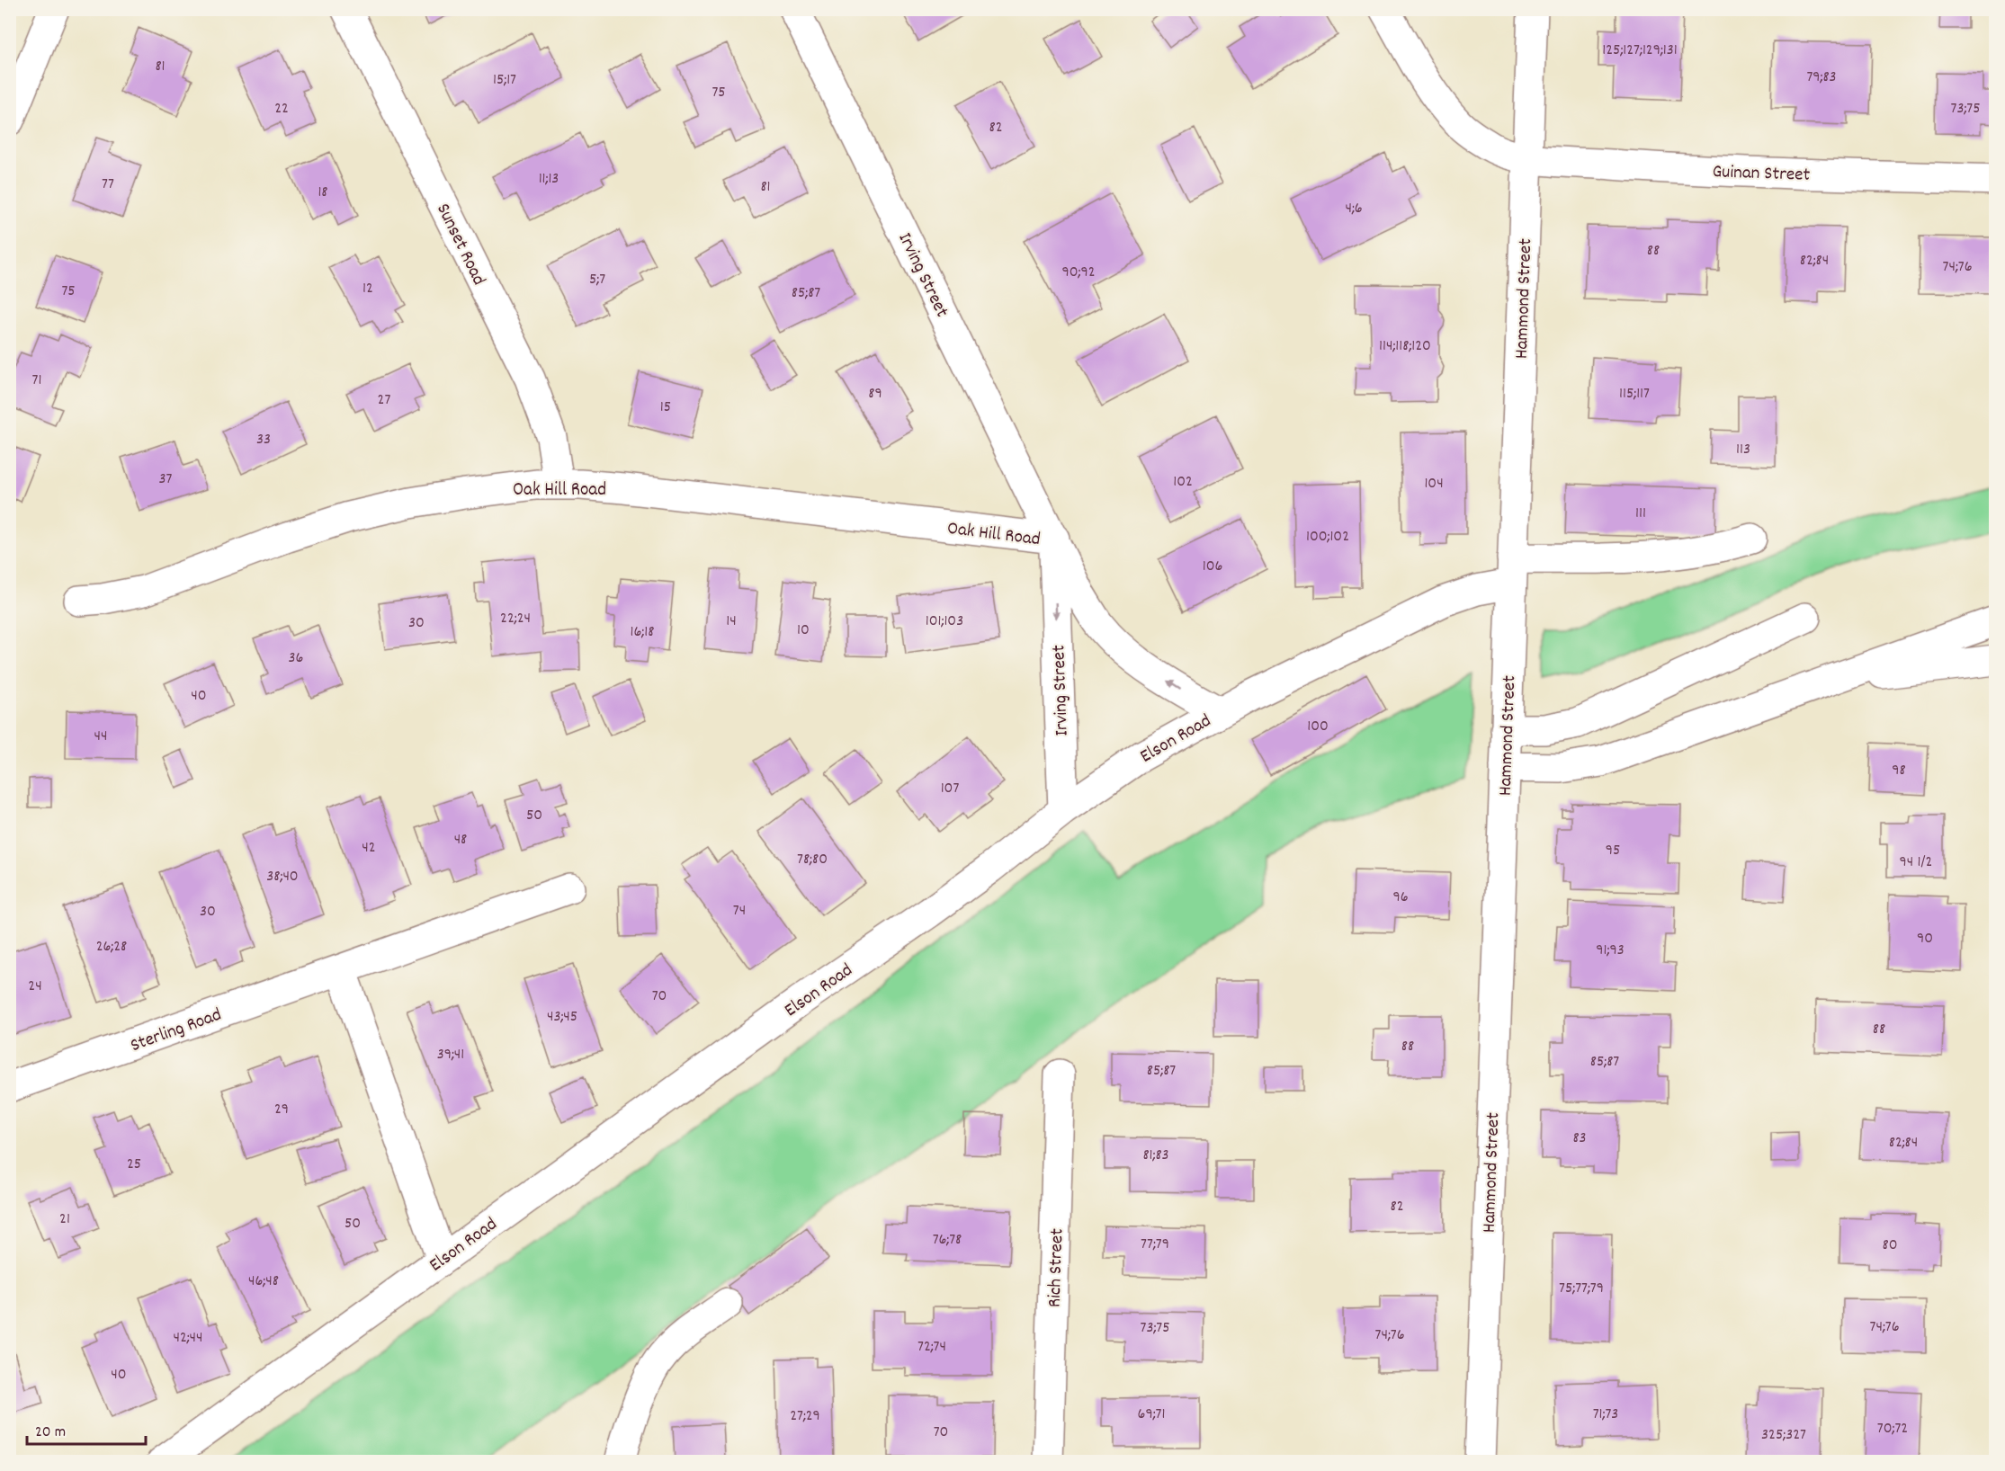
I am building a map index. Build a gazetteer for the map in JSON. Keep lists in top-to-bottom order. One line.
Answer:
{"streets":{"street":["Guinan Street","Sunset Road","Irving Street","Hammond Street","Oak Hill Road","Elson Road","Sterling Road","Rich Street"]},"crossings":[["Guinan Street","Hammond Street"],["Sunset Road","Oak Hill Road"],["Irving Street","Oak Hill Road"],["Irving Street","Elson Road"],["Hammond Street","Elson Road"]],"house_numbers":["125;127;129;131","81","79;83","15;17","75","22","73;75","82","11;13","77","81","18","4;6","88","82;84","74;76","90;92","5;7","12","75","85;87","114;118;120","71","89","115;117","27","15","33","113","37","102","104","111","100;102","106","22;24","14","101;103","30","10","16;18","36","40","100","44","98","107","50","48","42","95","78;80","94 1/2","38;40","96","74","30","90","26;28","91;93","24","70","43;45","88","88","39;41","85;87","85;87","29","83","82;84","81;83","25","82","21","50","76;78","77;79","80","46;48","75;77;79","74;76","73;75","74;76","42;44","72;74","40","69;71","71;73","27;29","70;72","70","325;327"],"scale_bar":"20 m"}
